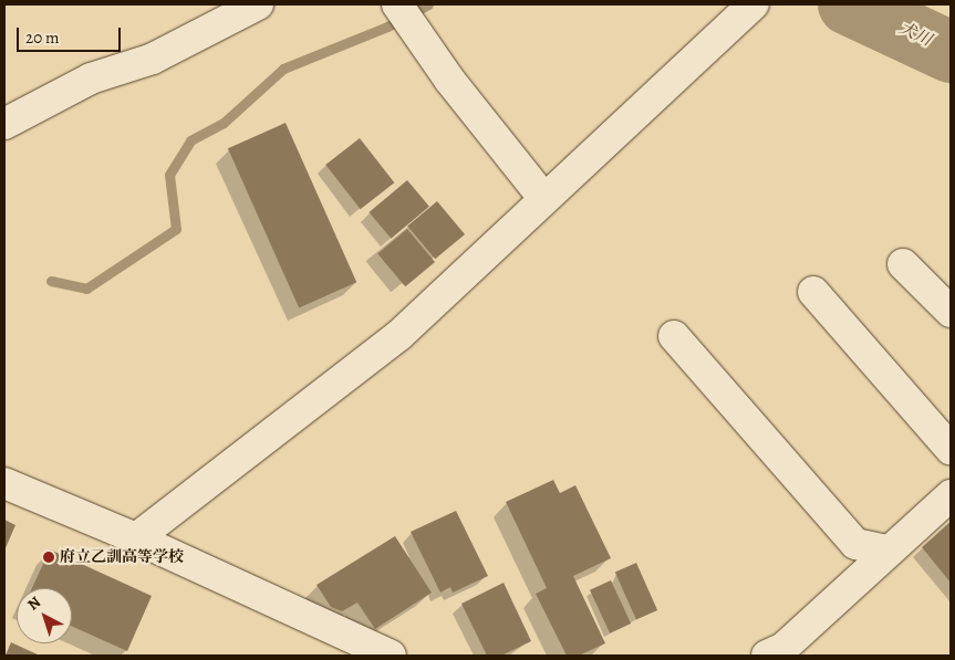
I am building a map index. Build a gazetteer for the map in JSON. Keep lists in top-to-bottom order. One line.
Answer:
{"water":["犬川"],"places":["府立乙訓高等学校"],"scale_bar":"20 m","north":"top left"}
